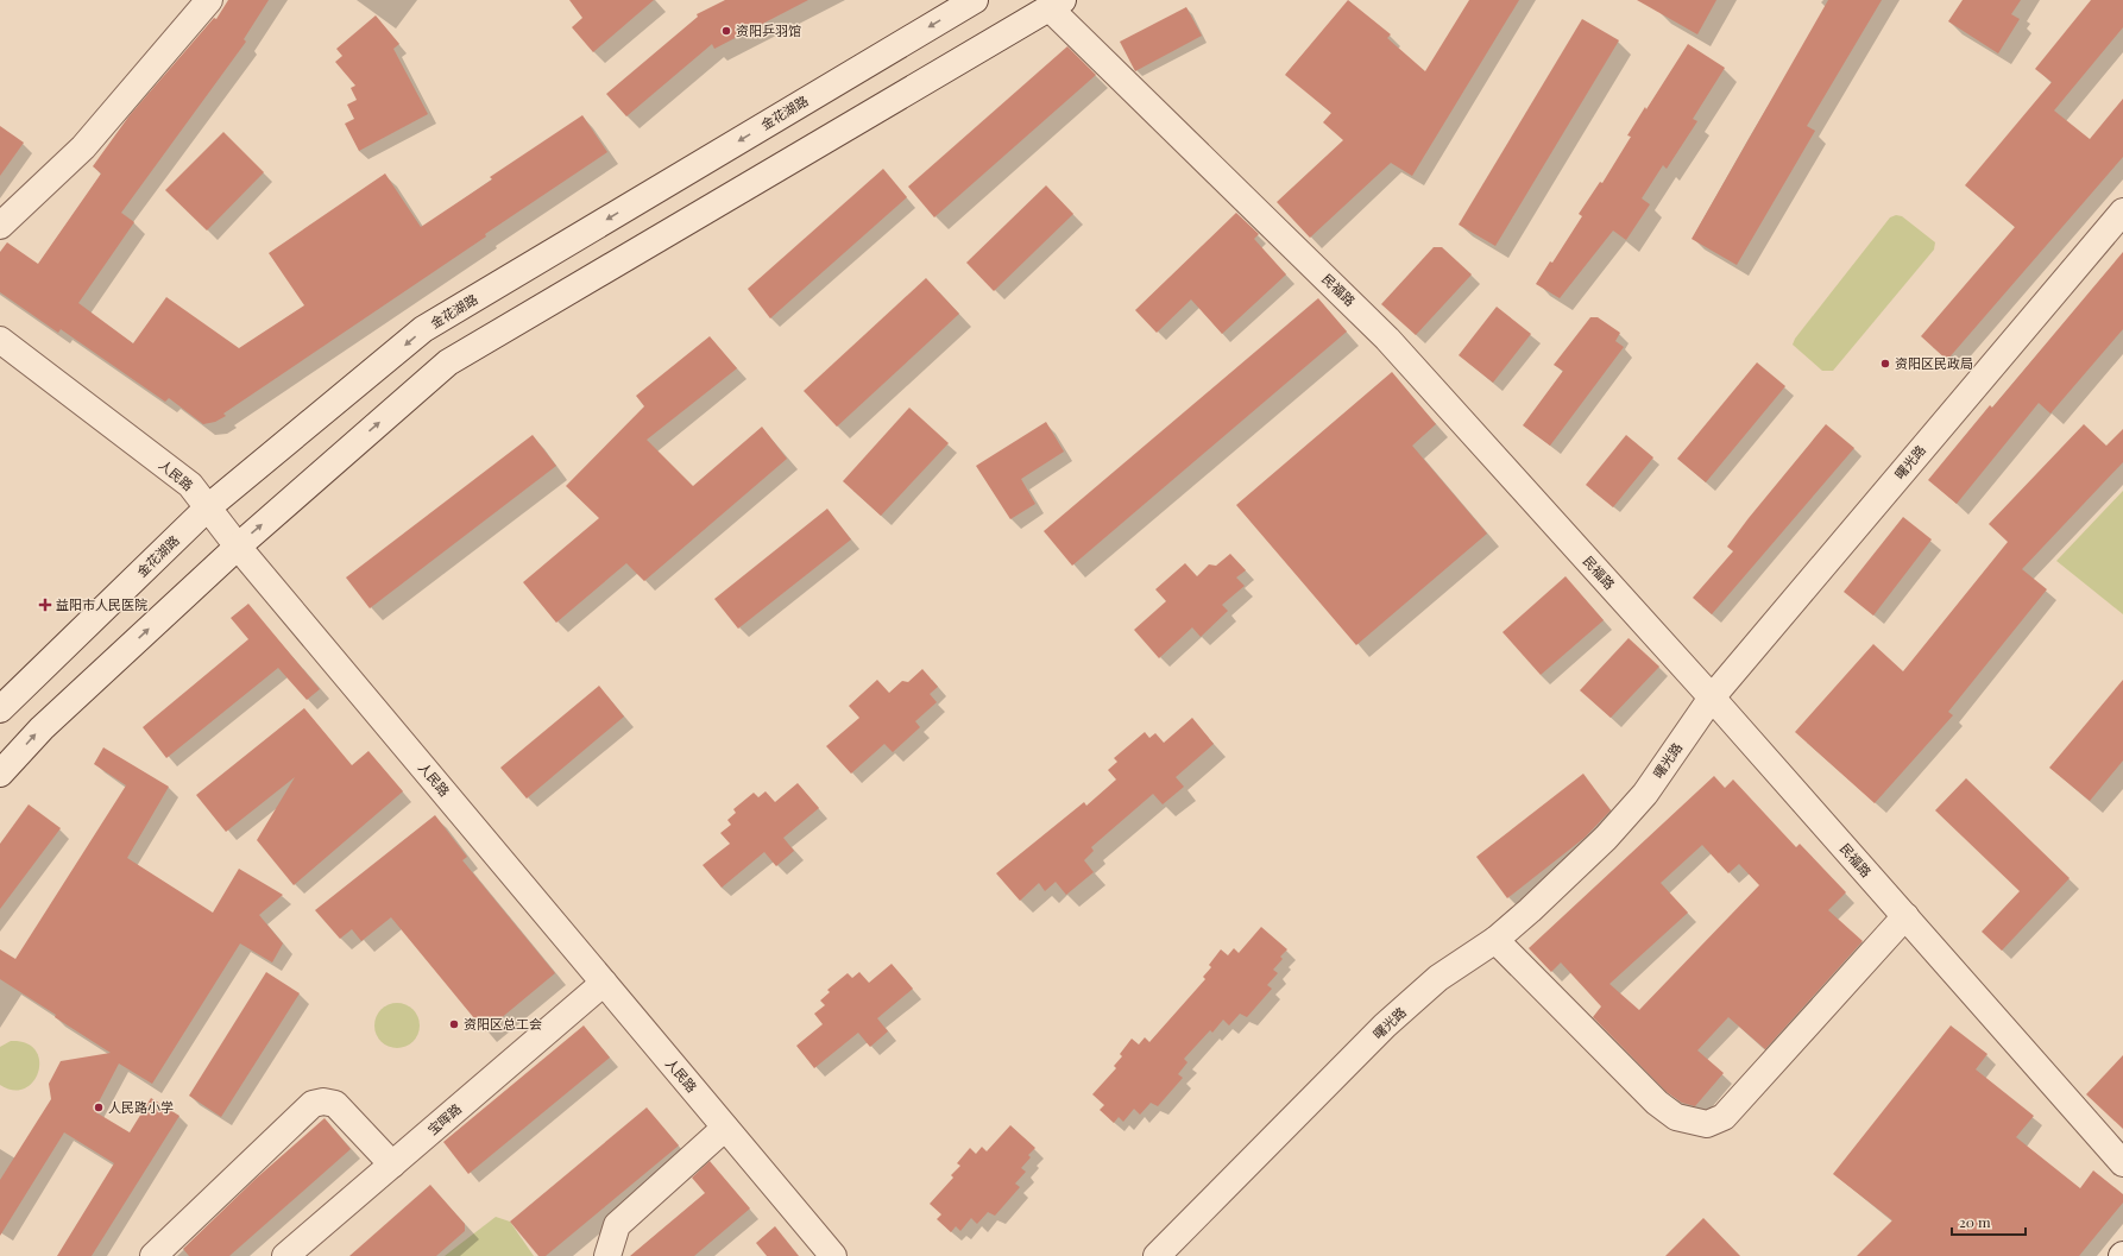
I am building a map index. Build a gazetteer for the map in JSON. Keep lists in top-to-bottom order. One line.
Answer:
{"streets":{"street":["金花湖路","民福路","曙光路","人民路","宝晖路"]},"crossings":[["金花湖路","人民路"],["民福路","曙光路"],["人民路","宝晖路"]],"places":{"other":["资阳乒羽馆","资阳区民政局","资阳区总工会","人民路小学"],"health":["益阳市人民医院"]},"scale_bar":"20 m"}
